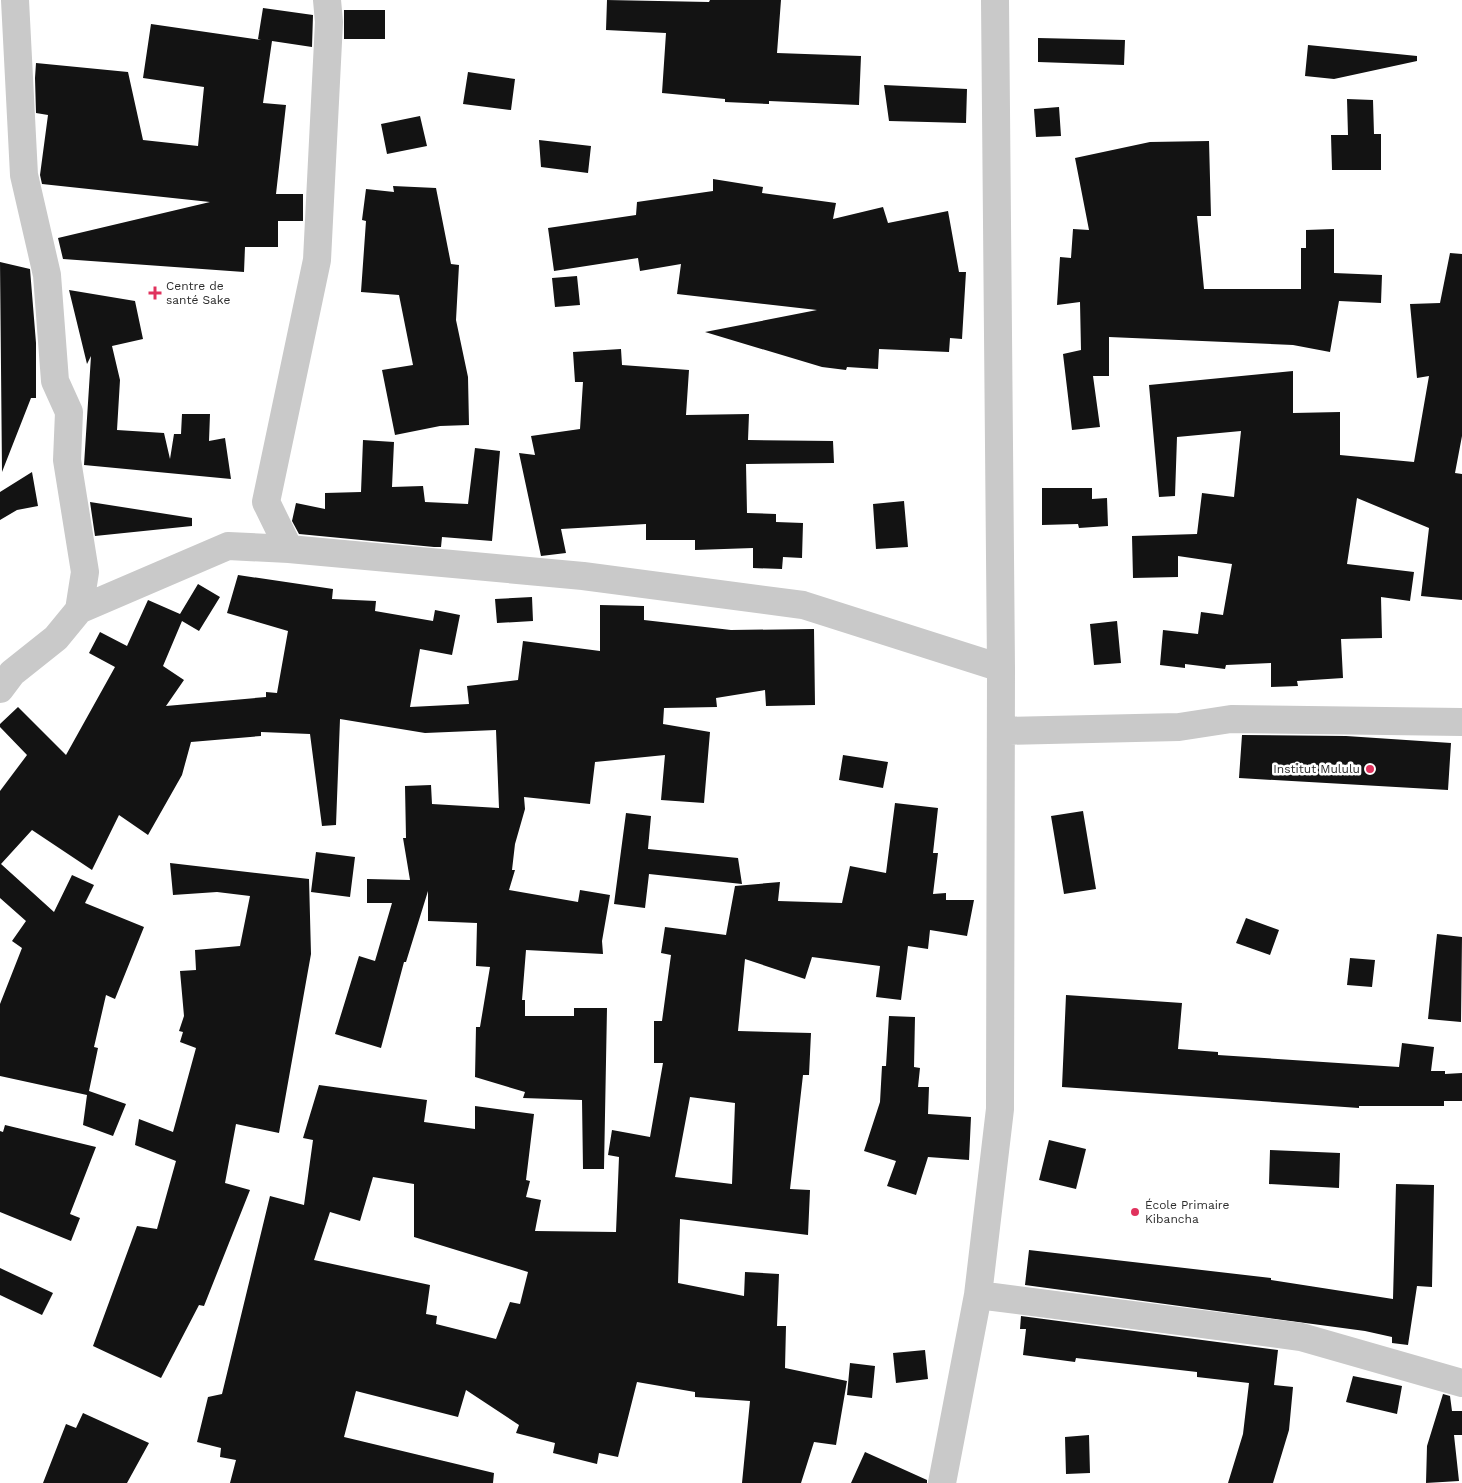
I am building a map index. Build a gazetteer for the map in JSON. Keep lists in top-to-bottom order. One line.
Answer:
{"places":{"health":["Centre de santé Sake"],"other":["Institut Mululu","École Primaire Kibancha"]}}
